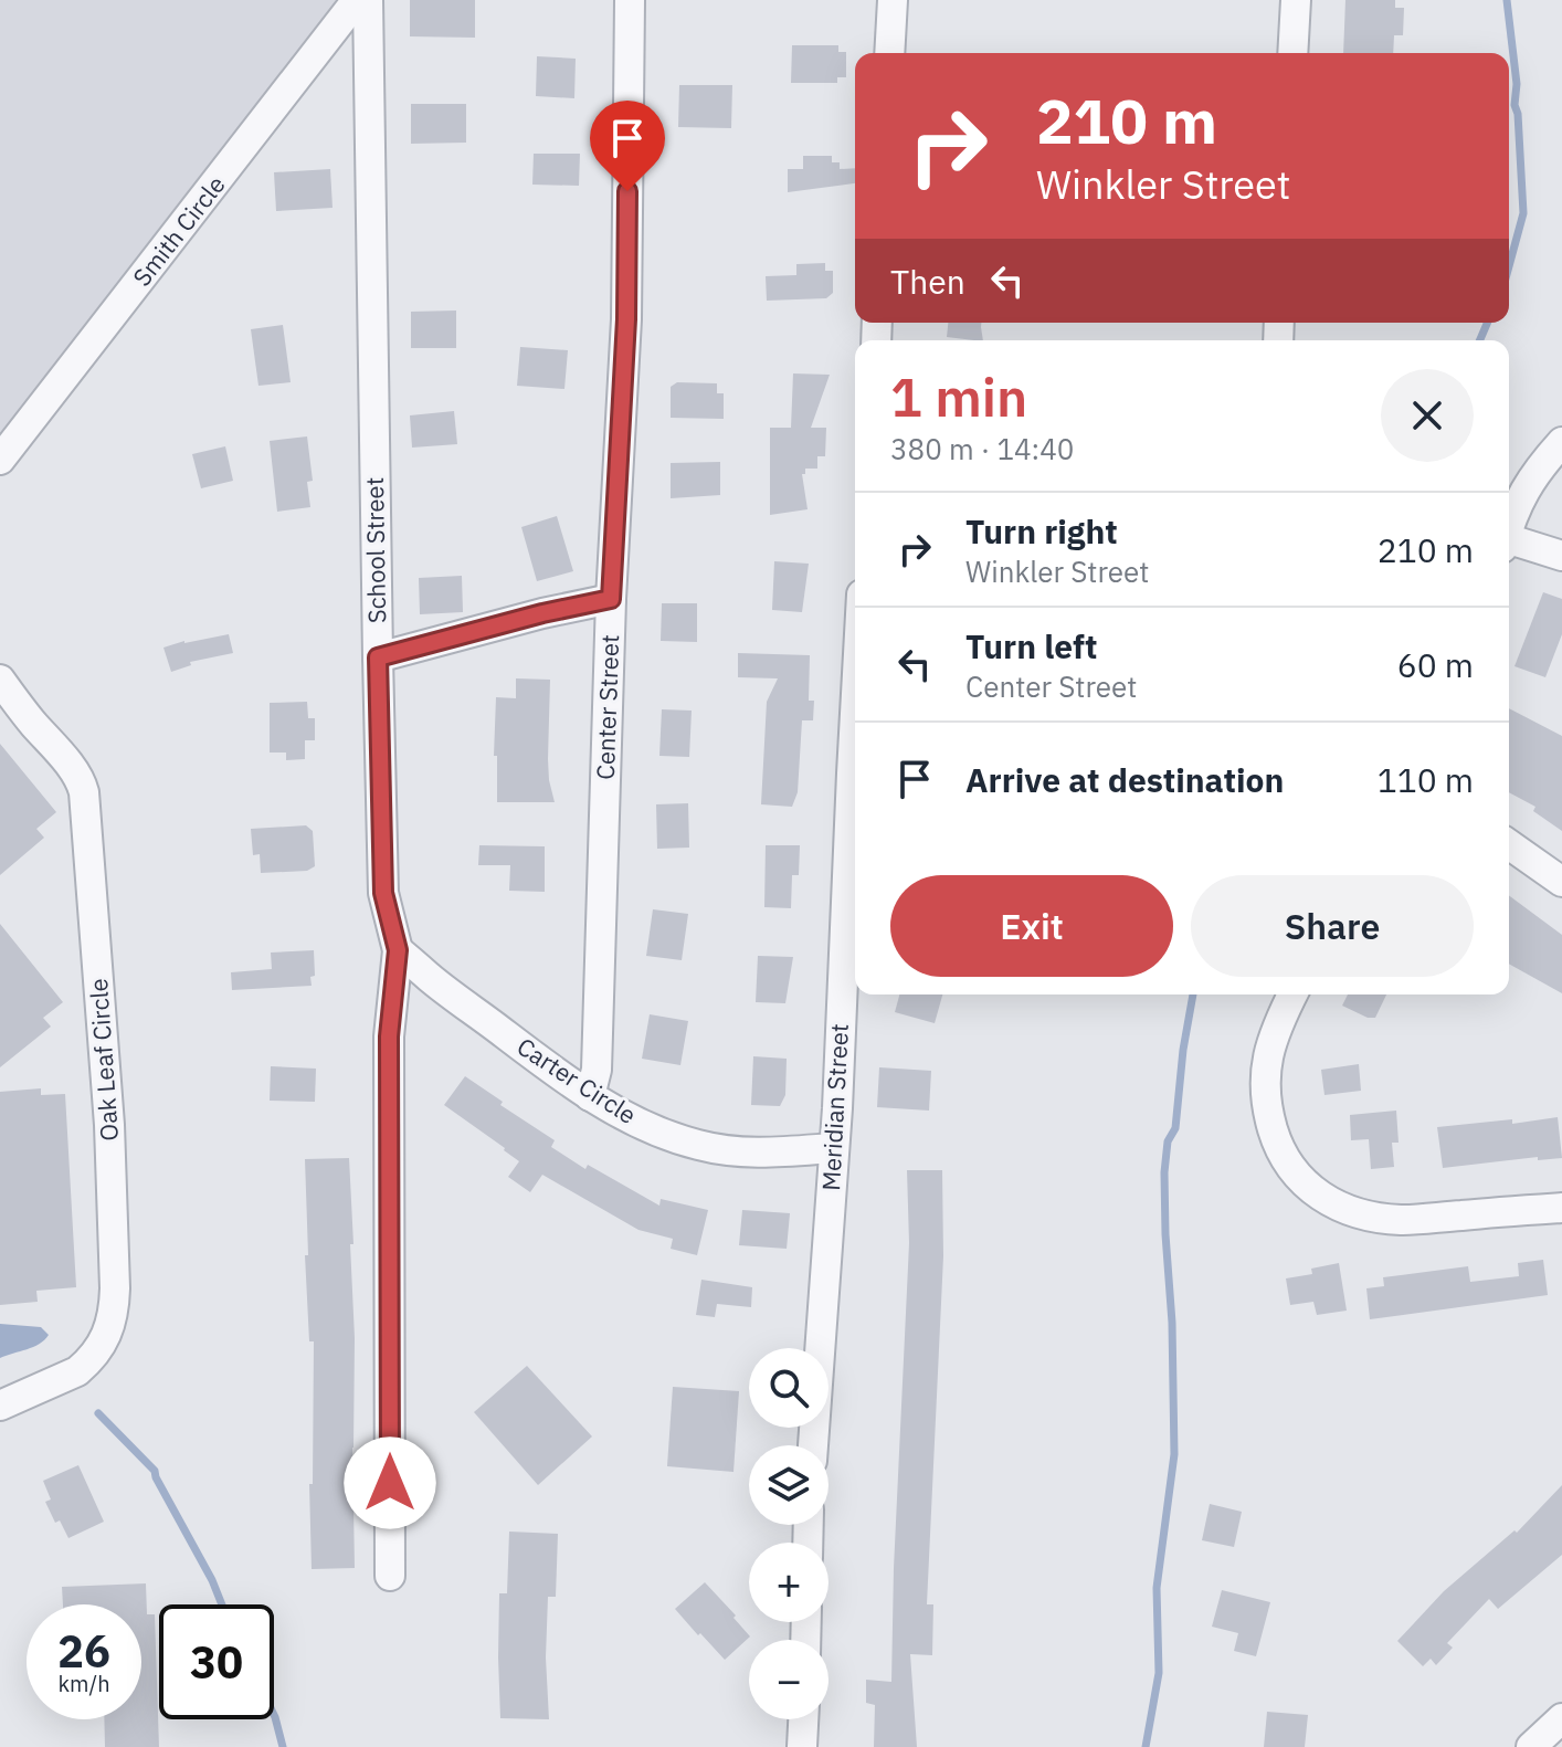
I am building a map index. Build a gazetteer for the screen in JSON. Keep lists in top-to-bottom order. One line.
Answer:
{"streets":{"street":["Smith Circle","School Street","Center Street","Oak Leaf Circle","Carter Circle","Meridian Street"]},"crossings":[["School Street","Carter Circle"],["Center Street","Carter Circle"],["Carter Circle","Meridian Street"]],"page":{"turn":["210 m","Winkler Street"],"then":"Then","heading":["1 min","380 m · 14:40"],"list":[{"name":"Turn right","note":"Winkler Street","value":"210 m"},{"name":"Turn left","note":"Center Street","value":"60 m"},{"name":"Arrive at destination","value":"110 m"}],"buttons":["Exit","Share"],"map_buttons":["+","−"],"speed":"26 km/h","limit":"30"}}
